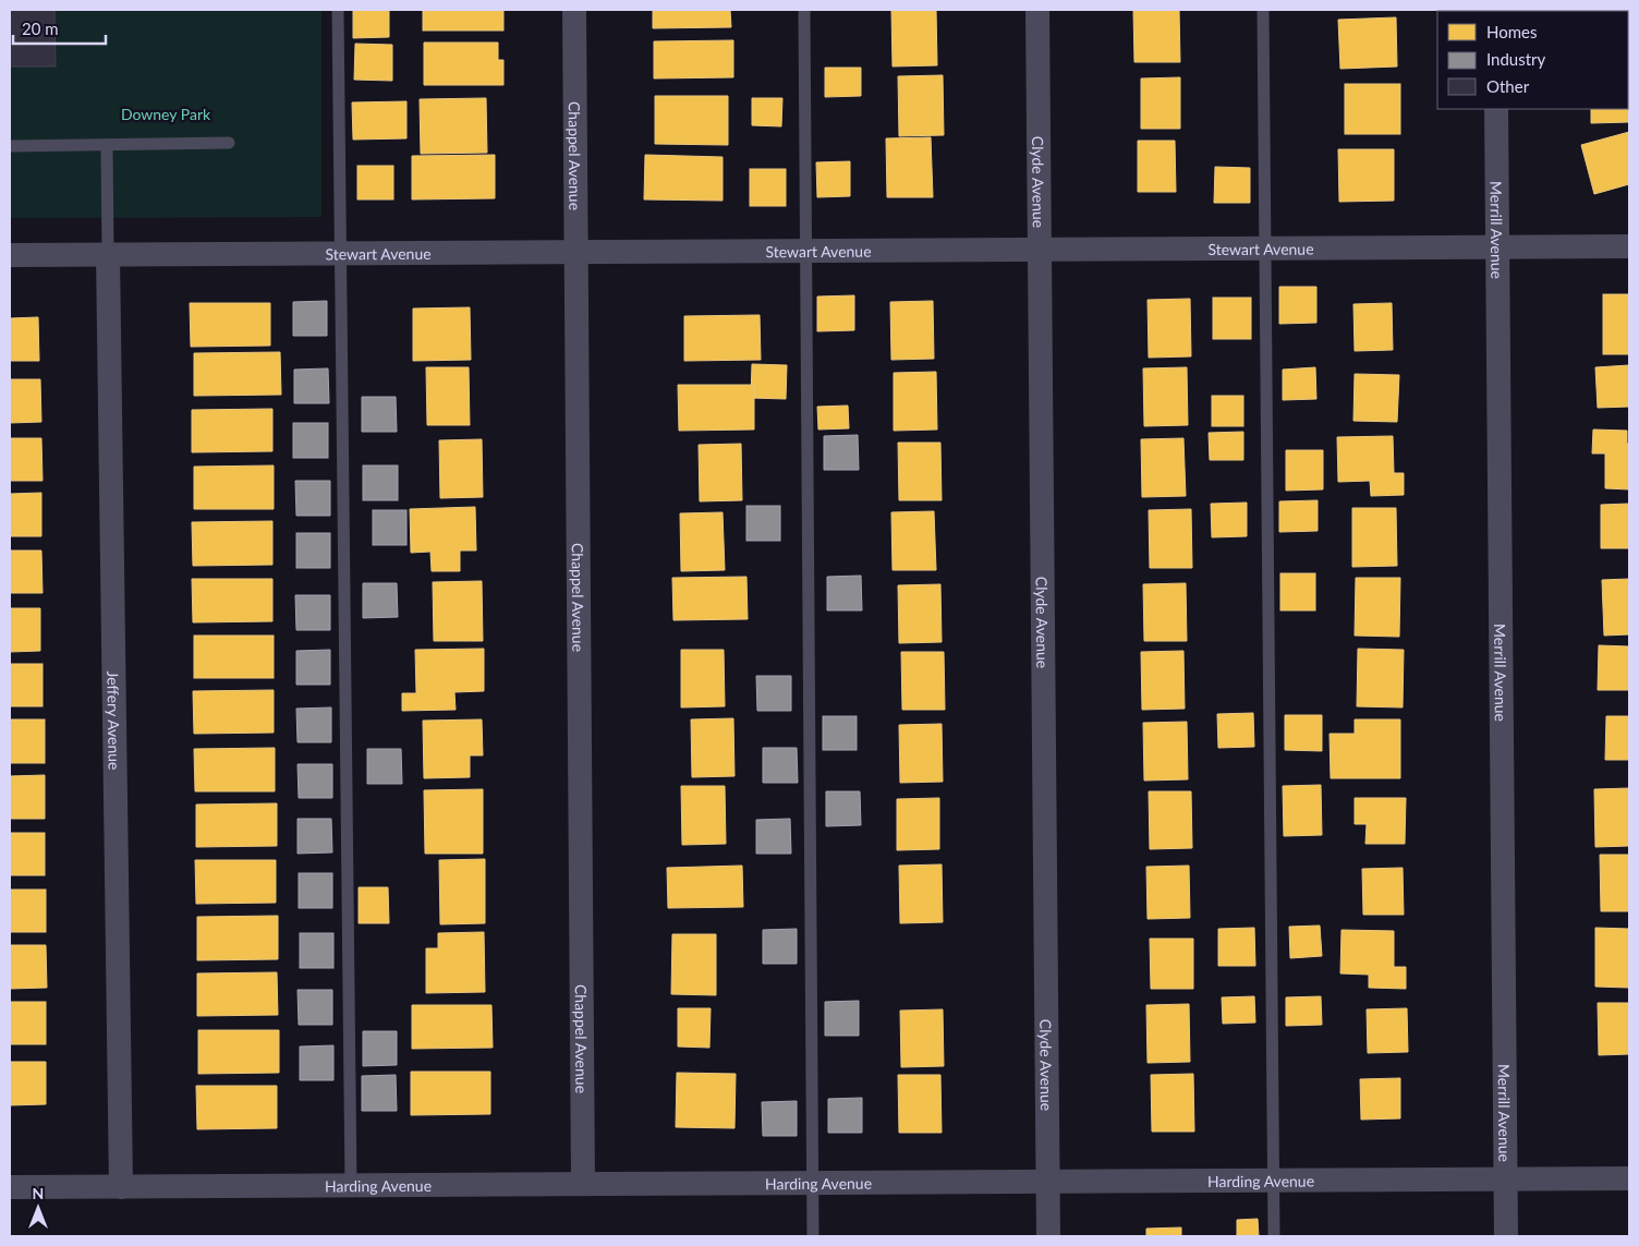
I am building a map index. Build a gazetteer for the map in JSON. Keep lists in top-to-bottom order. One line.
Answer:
{"streets":{"street":["Chappel Avenue","Clyde Avenue","Merrill Avenue","Stewart Avenue","Jeffery Avenue","Harding Avenue"]},"crossings":[["Chappel Avenue","Stewart Avenue"],["Chappel Avenue","Harding Avenue"],["Clyde Avenue","Stewart Avenue"],["Clyde Avenue","Harding Avenue"],["Merrill Avenue","Stewart Avenue"],["Merrill Avenue","Harding Avenue"],["Stewart Avenue","Jeffery Avenue"],["Jeffery Avenue","Harding Avenue"]],"parks":["Downey Park"],"legend":["Homes","Industry","Other"],"scale_bar":"20 m","north":"top"}
